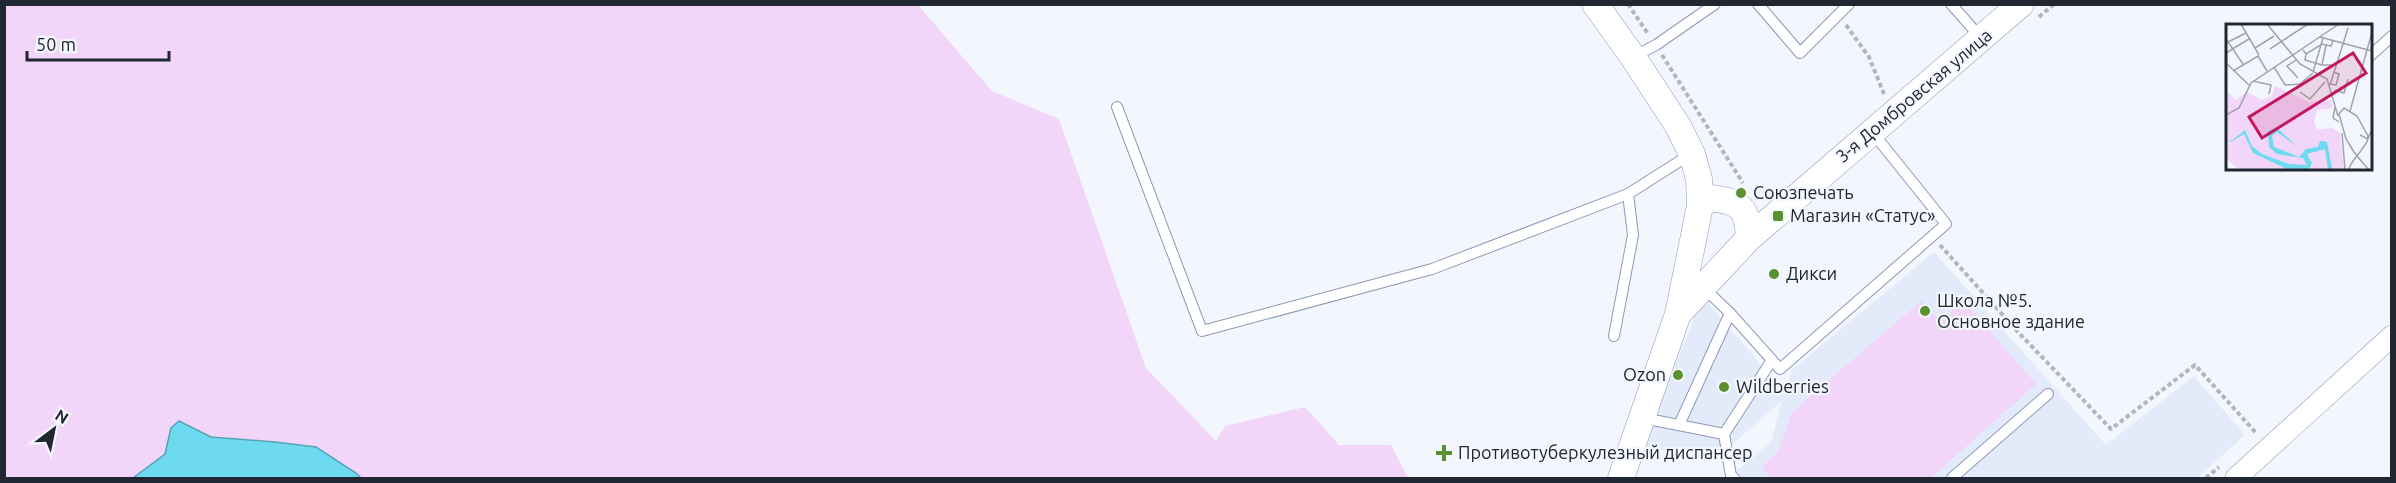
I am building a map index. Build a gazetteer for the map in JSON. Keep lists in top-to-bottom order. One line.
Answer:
{"streets":{"street":["3-я Домбровская улица"]},"places":{"other":["Союзпечать","Дикси","Школа №5. Основное здание","Ozon","Wildberries"],"transit":["Магазин «Статус»"],"health":["Противотуберкулезный диспансер"]},"scale_bar":"50 m","north":"top right"}
